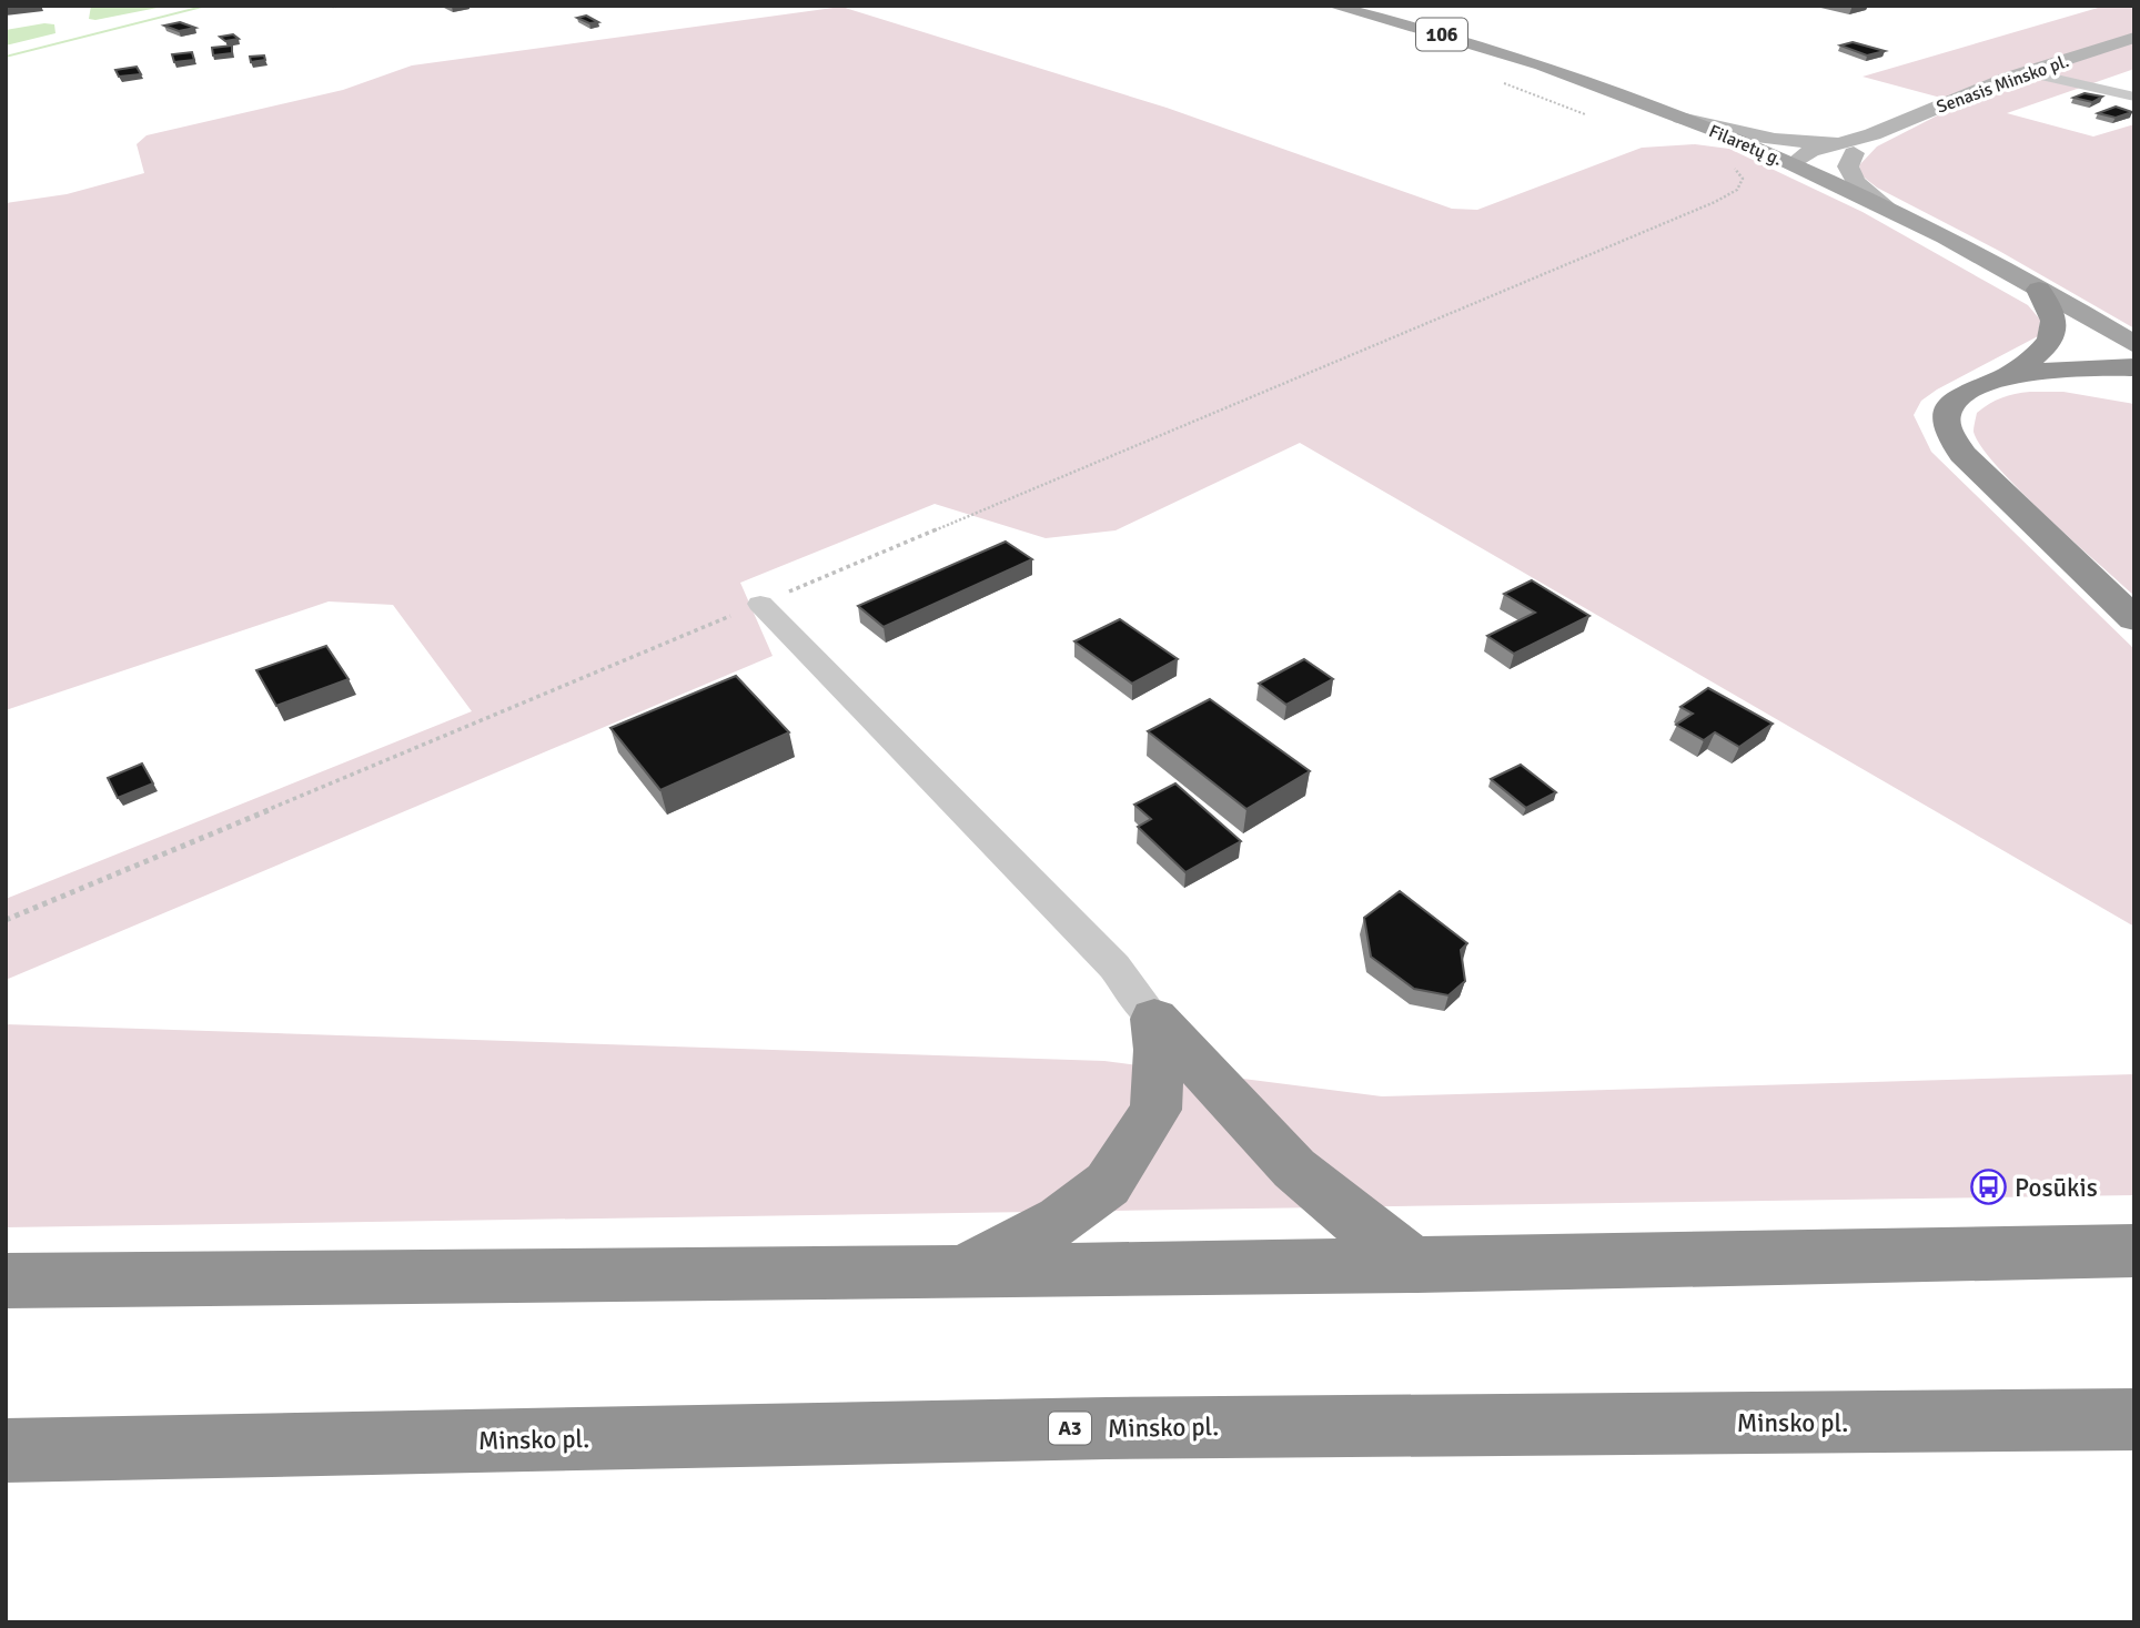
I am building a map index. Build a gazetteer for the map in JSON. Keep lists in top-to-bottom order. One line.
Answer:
{"streets":{"highway":["Minsko pl.","A3"],"main road":["106","Senasis Minsko pl.","Filaretų g."]},"places":{"bus stop":["Posūkis"]}}
